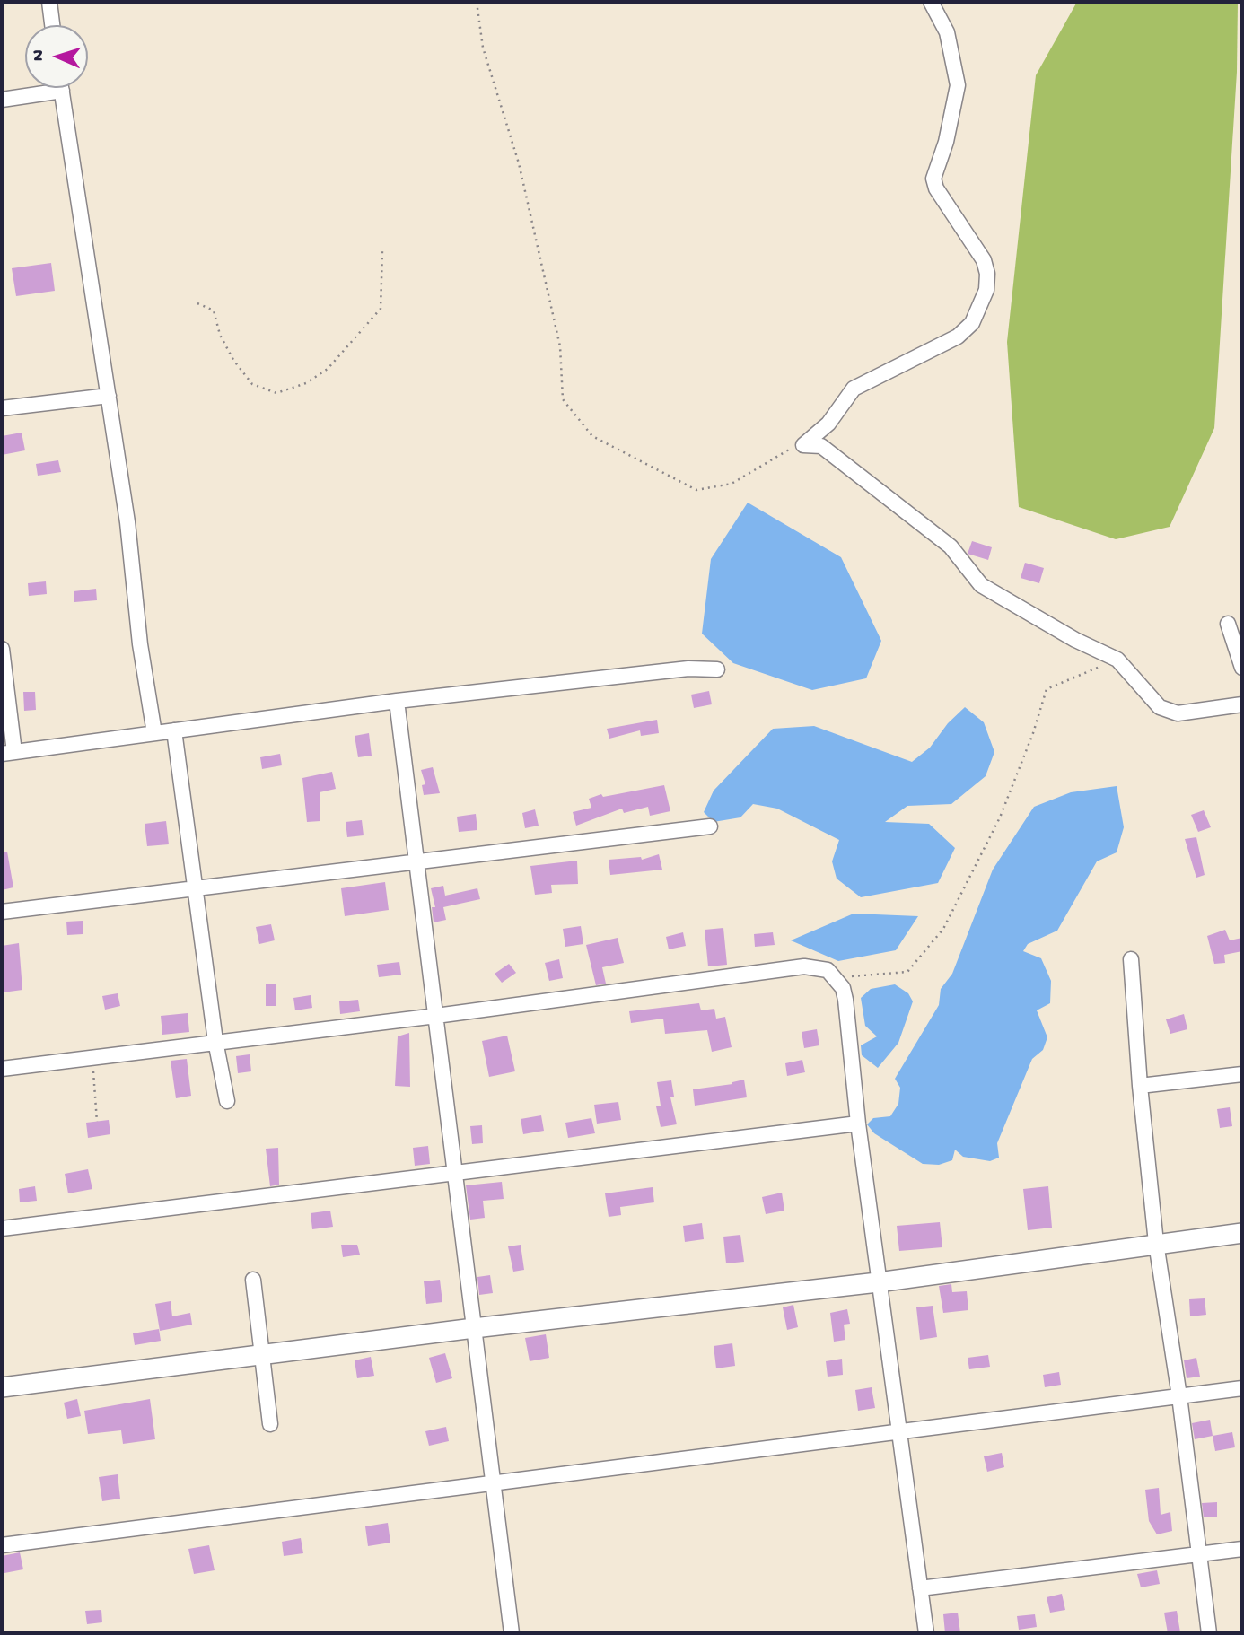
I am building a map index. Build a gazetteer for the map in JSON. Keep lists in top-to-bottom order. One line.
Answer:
{"north":"left"}
